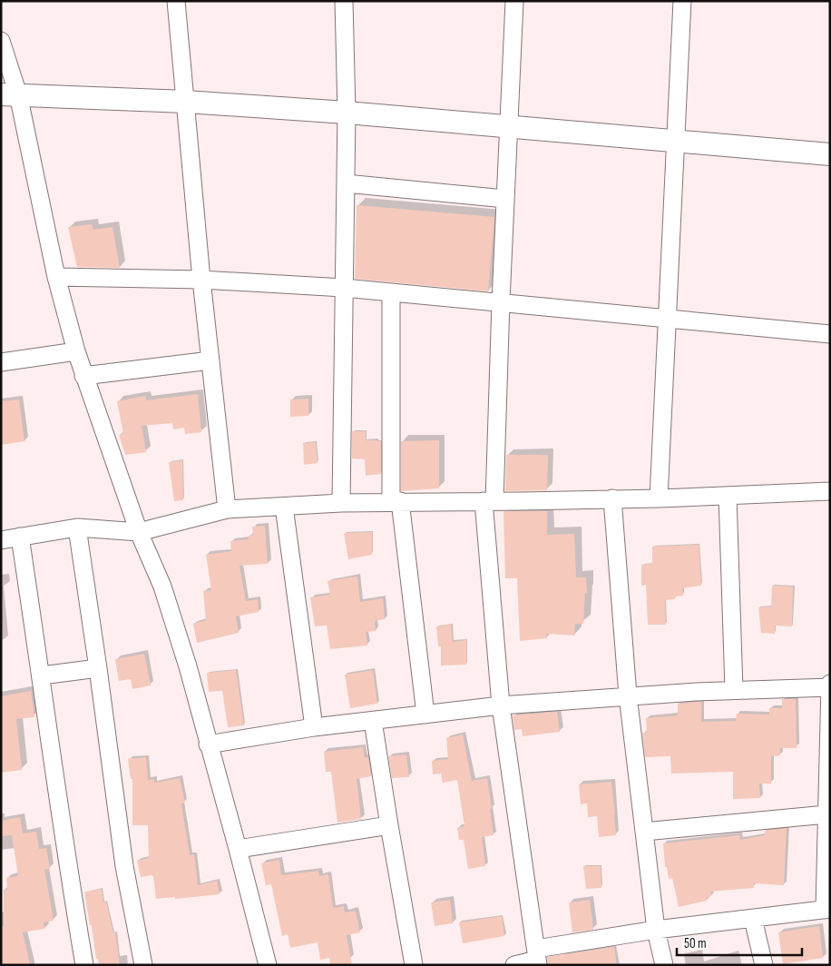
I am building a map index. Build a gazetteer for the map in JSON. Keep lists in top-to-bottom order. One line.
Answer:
{"scale_bar":"50 m"}
